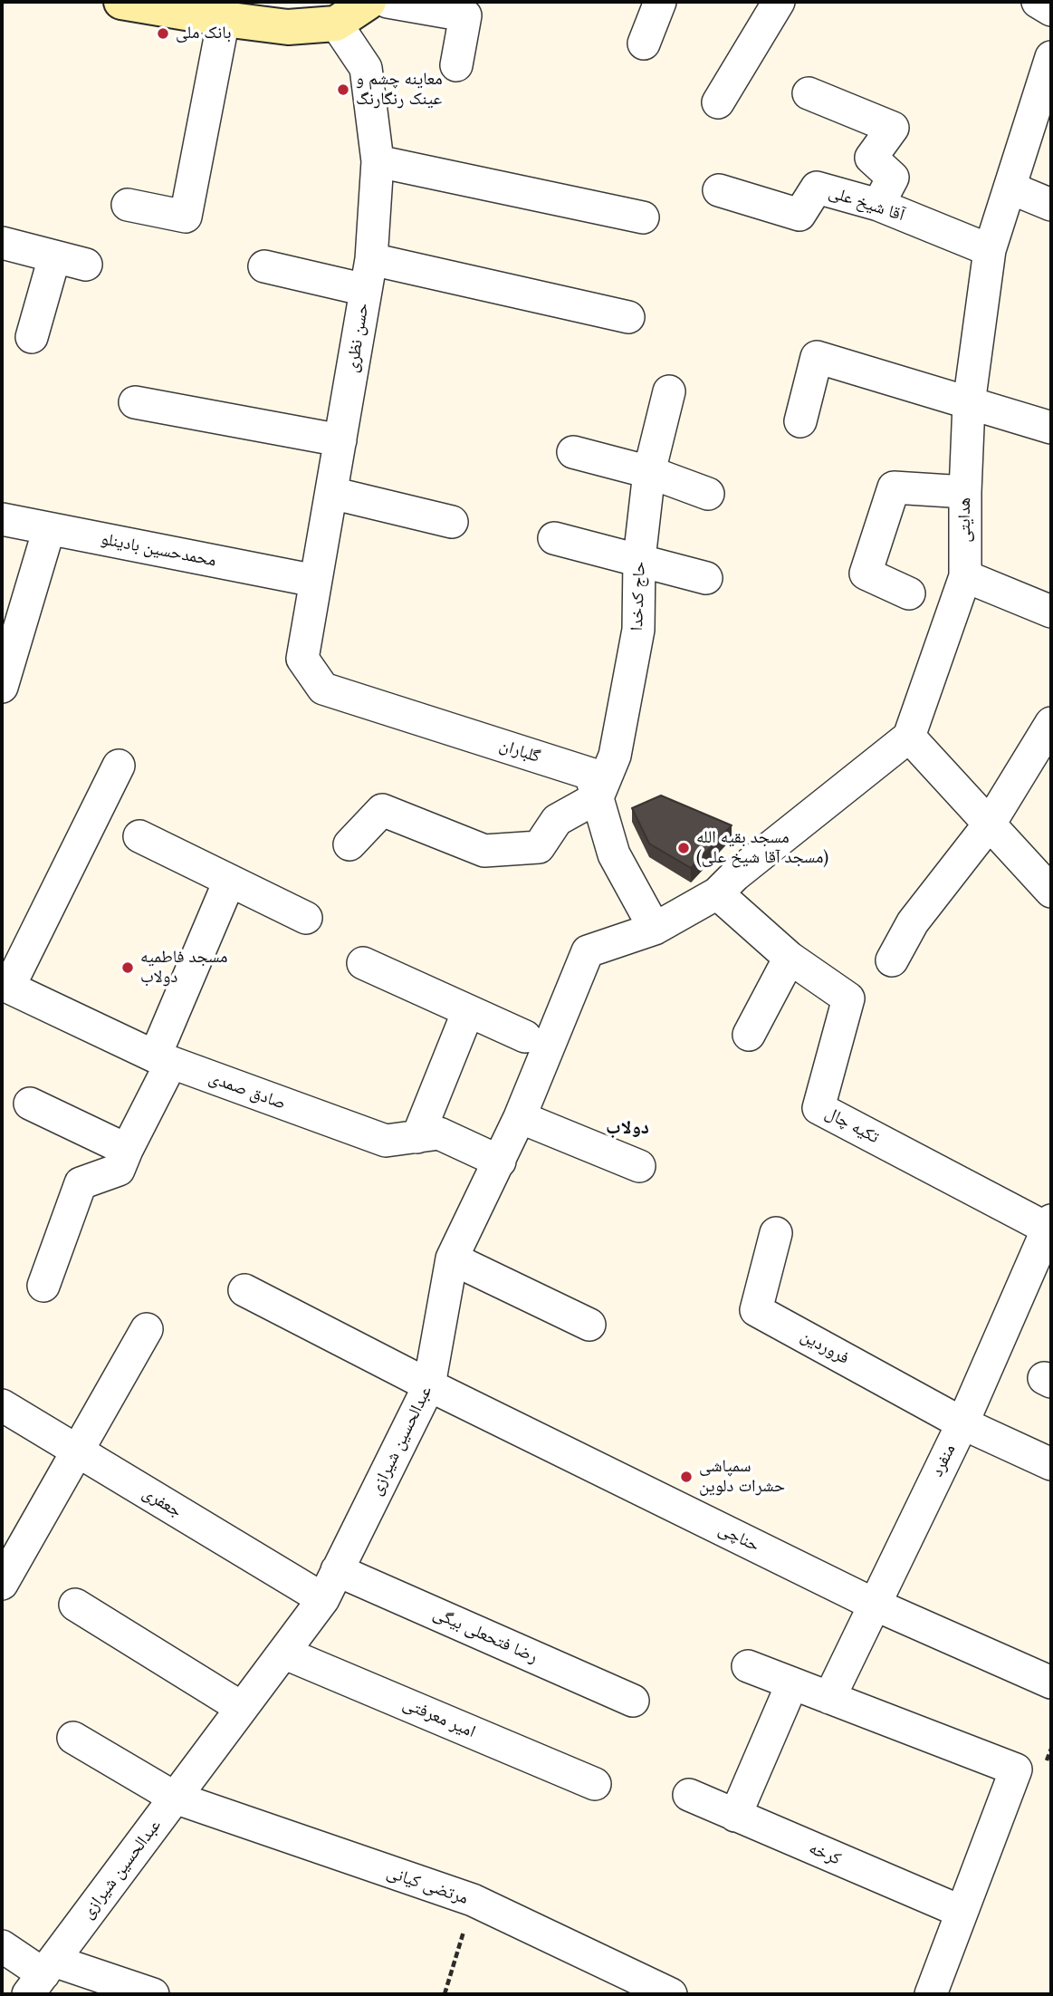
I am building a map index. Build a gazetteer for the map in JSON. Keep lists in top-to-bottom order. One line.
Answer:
{"streets":{"street":["آقا شیخ علی","حسن نظری","هدایتی","محمدحسین بادینلو","حاج کدخدا","گلباران","صادق صمدی","تکیه چال","فروردین","عبدالحسین شیرازی","منفرد","جعفری","حناچی","رضا فتحعلی بیگی","امیر معرفتی","کرخه","مرتضی کیانی"]},"crossings":[["آقا شیخ علی","هدایتی"],["حسن نظری","محمدحسین بادینلو"],["حسن نظری","گلباران"],["حاج کدخدا","گلباران"],["گلباران","عبدالحسین شیرازی"],["صادق صمدی","عبدالحسین شیرازی"],["تکیه چال","عبدالحسین شیرازی"],["تکیه چال","منفرد"],["فروردین","منفرد"],["عبدالحسین شیرازی","جعفری"],["عبدالحسین شیرازی","حناچی"],["عبدالحسین شیرازی","رضا فتحعلی بیگی"],["عبدالحسین شیرازی","امیر معرفتی"],["عبدالحسین شیرازی","مرتضی کیانی"],["منفرد","حناچی"]],"districts":["دولاب"],"places":["بانک ملی","معاینه چشم و عینک رنگارنگ","مسجد بقیه الله (مسجد آقا شیخ علی)","مسجد فاطمیه دولاب","سمپاشی حشرات دلوین"]}
